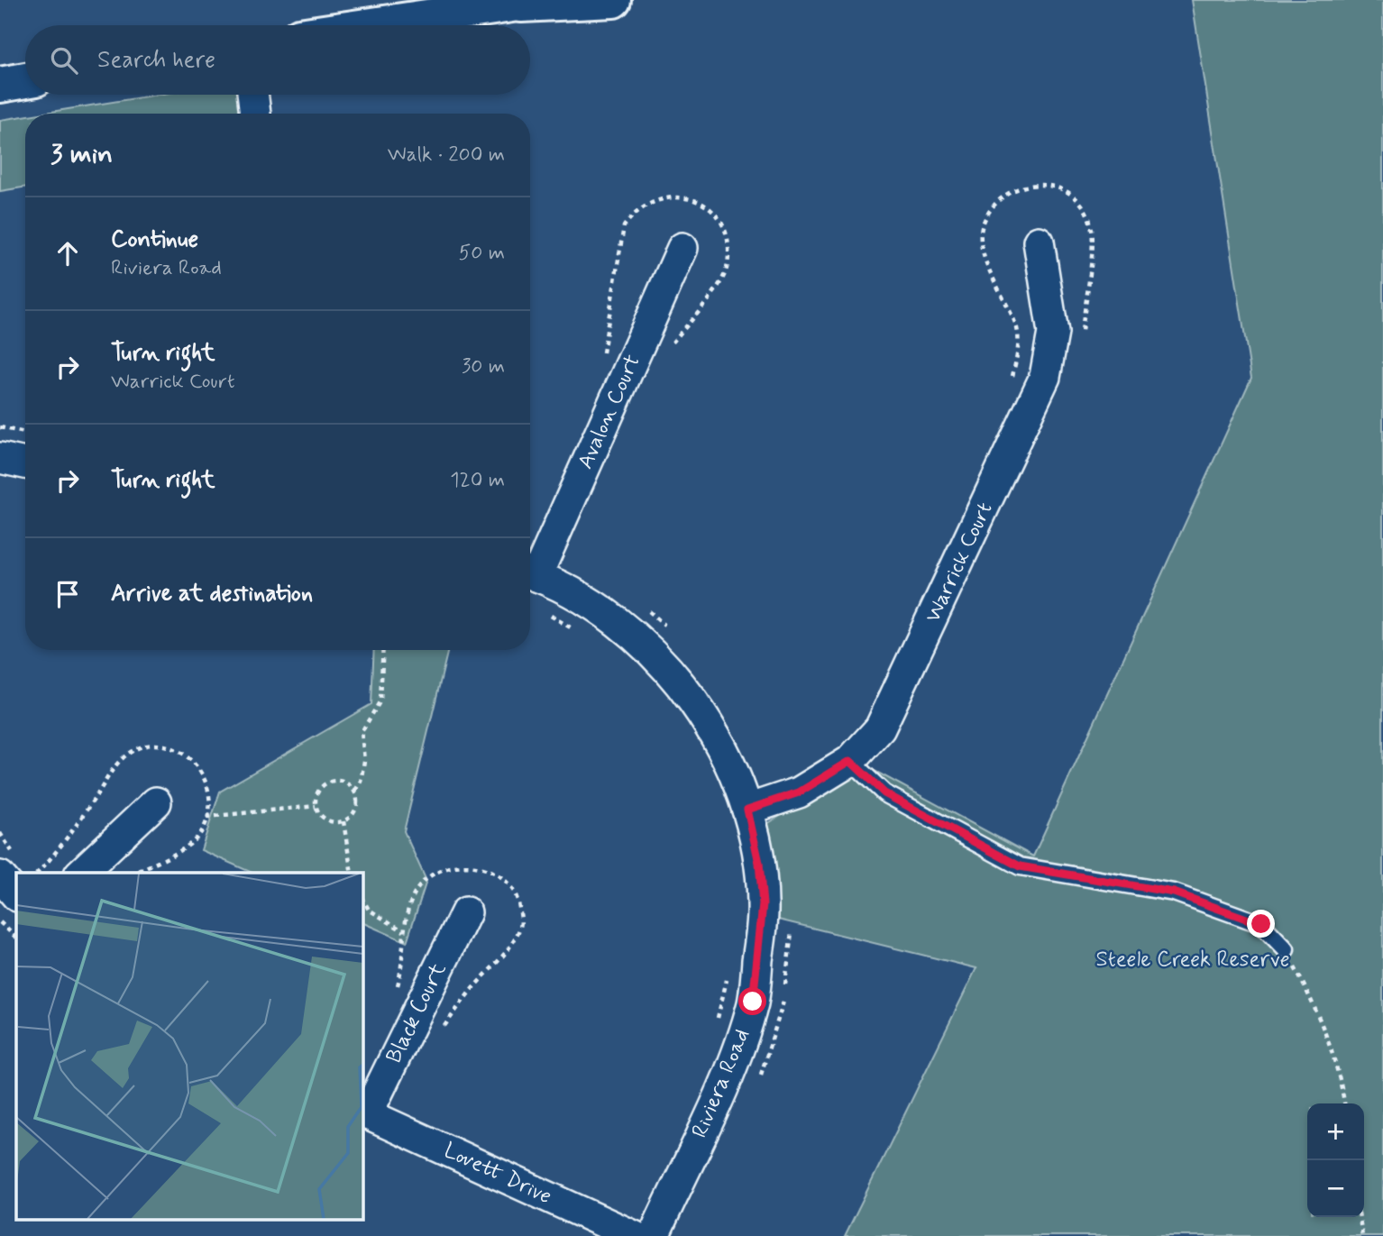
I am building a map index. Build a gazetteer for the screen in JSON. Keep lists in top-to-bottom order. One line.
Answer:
{"streets":{"street":["Avalon Court","Warrick Court","Black Court","Riviera Road","Lovett Drive"]},"crossings":[["Warrick Court","Riviera Road"],["Black Court","Lovett Drive"]],"parks":["Steele Creek Reserve"],"page":{"search":"Search here","heading":["3 min","Walk · 200 m"],"list":[["Continue","Riviera Road","50 m"],["Turn right","Warrick Court","30 m"],["Turn right","120 m"],"Arrive at destination"],"map_buttons":["+","−"]}}
